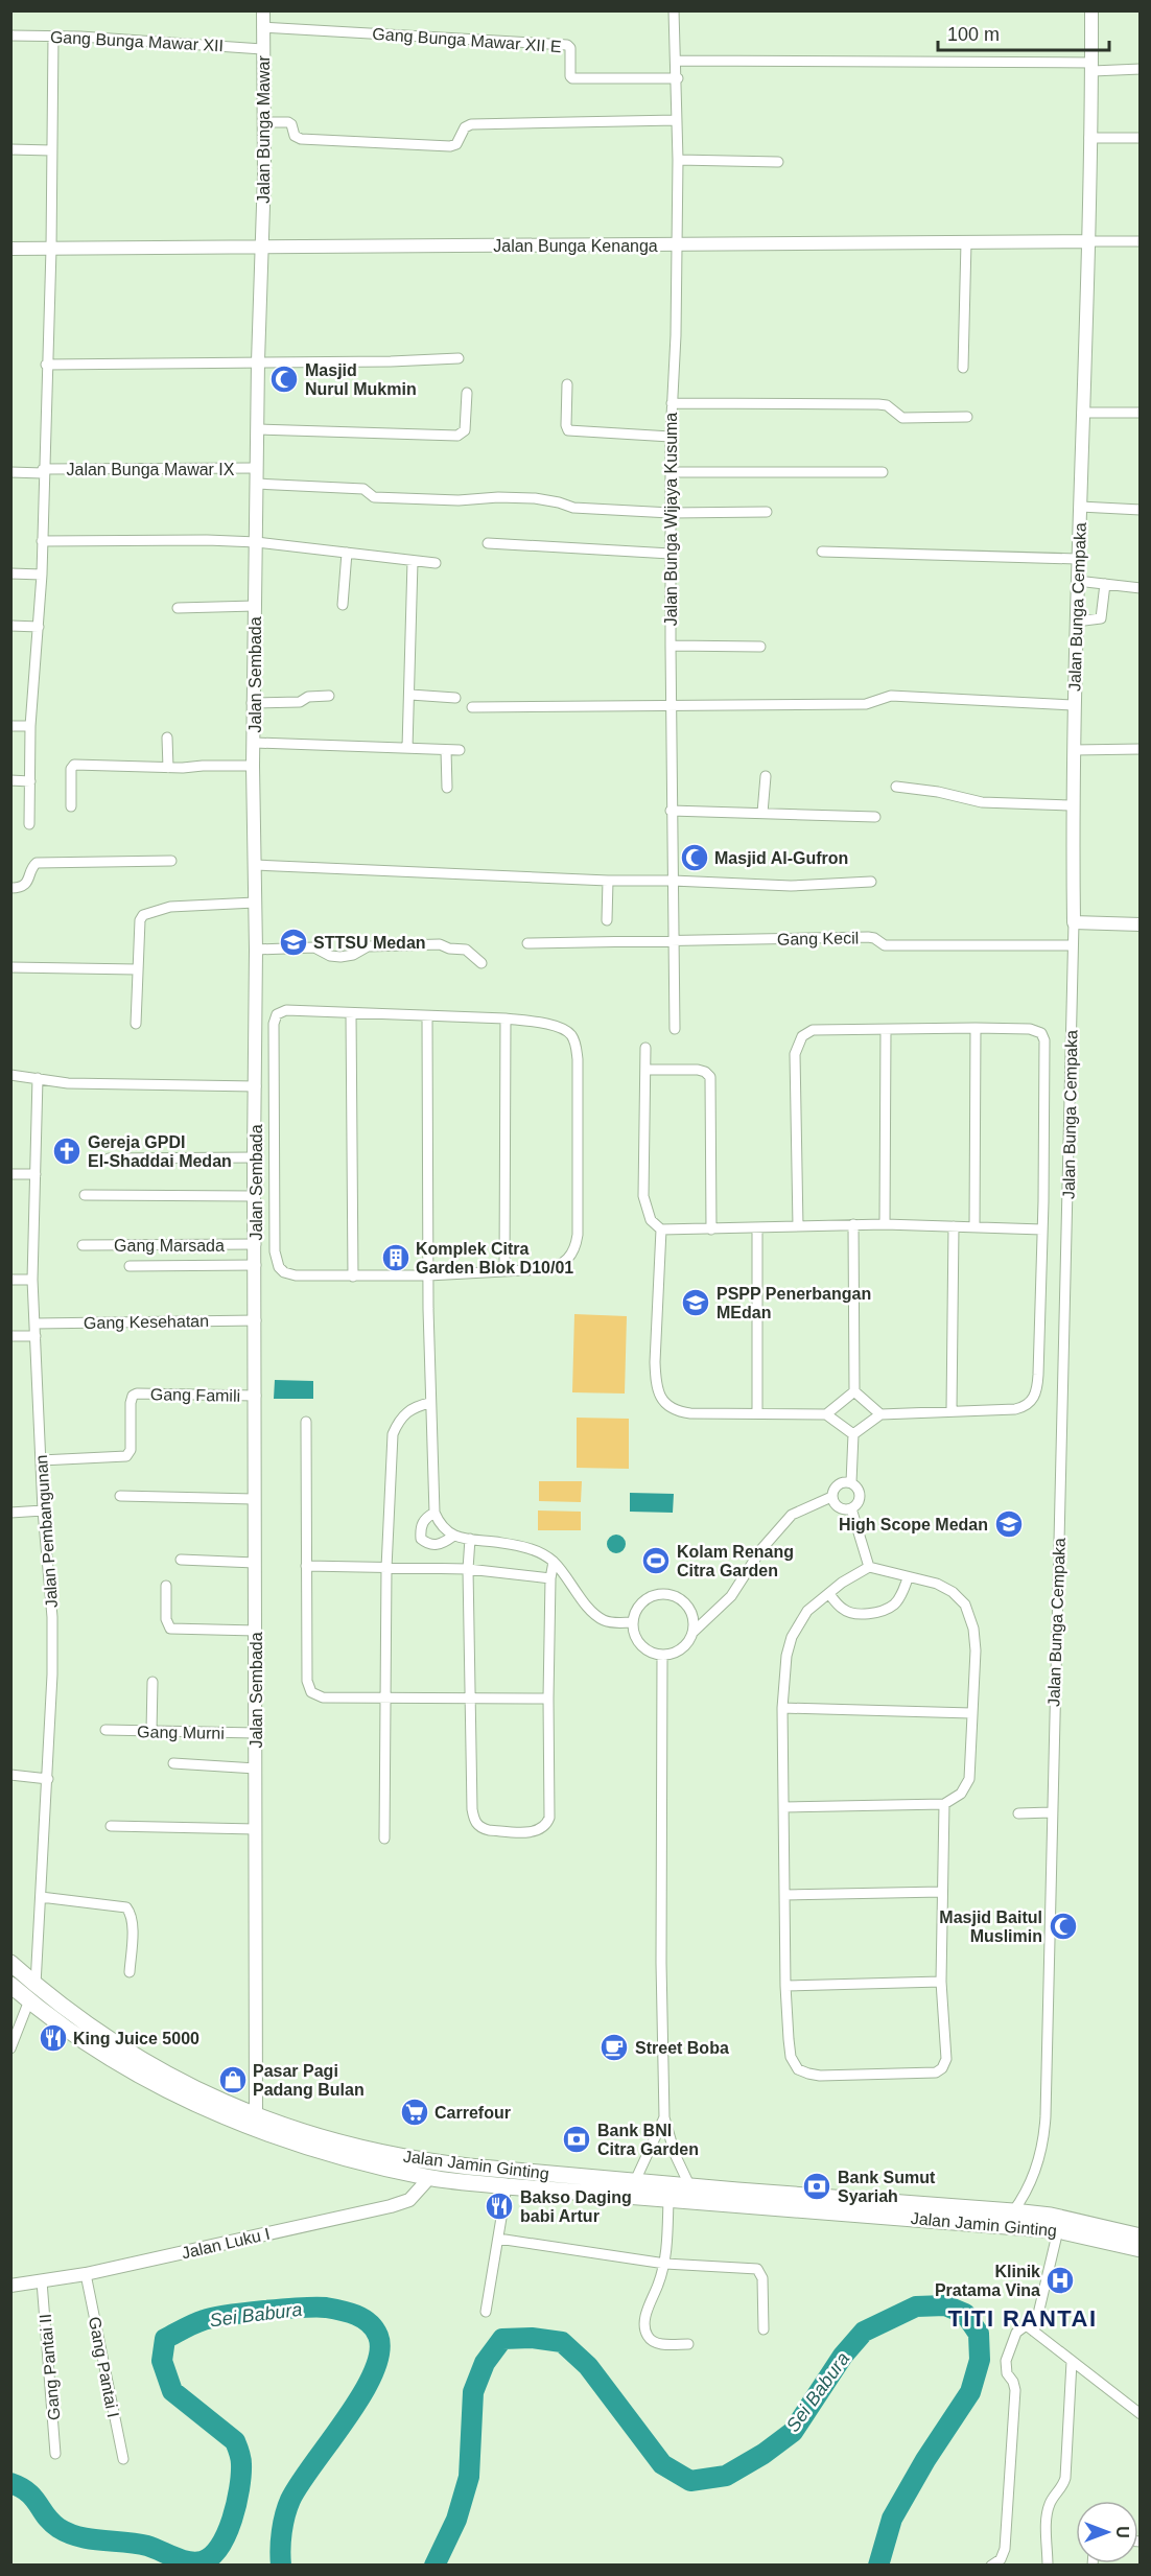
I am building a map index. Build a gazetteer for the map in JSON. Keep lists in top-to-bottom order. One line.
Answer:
{"streets":{"main road":["Jalan Jamin Ginting"],"street":["Gang Bunga Mawar XII E","Gang Bunga Mawar XII","Jalan Bunga Mawar","Jalan Bunga Kenanga","Jalan Bunga Mawar IX","Jalan Bunga Wijaya Kusuma","Jalan Bunga Cempaka","Jalan Sembada","Gang Kecil","Gang Marsada","Gang Kesehatan","Gang Famili","Jalan Pembangunan","Gang Murni","Jalan Luku I","Gang Pantai II","Gang Pantai I"]},"crossings":[["Gang Bunga Mawar XII E","Jalan Bunga Mawar"],["Gang Bunga Mawar XII E","Jalan Bunga Wijaya Kusuma"],["Gang Bunga Mawar XII","Jalan Bunga Mawar"],["Jalan Bunga Mawar","Jalan Bunga Kenanga"],["Jalan Bunga Mawar","Jalan Sembada"],["Jalan Bunga Kenanga","Jalan Bunga Wijaya Kusuma"],["Jalan Bunga Kenanga","Jalan Bunga Cempaka"],["Jalan Bunga Kenanga","Jalan Sembada"],["Jalan Bunga Mawar IX","Jalan Sembada"],["Jalan Bunga Wijaya Kusuma","Gang Kecil"],["Jalan Bunga Cempaka","Gang Kecil"],["Jalan Bunga Cempaka","Jalan Jamin Ginting"],["Jalan Sembada","Gang Marsada"],["Jalan Sembada","Gang Kesehatan"],["Jalan Sembada","Gang Famili"],["Jalan Sembada","Gang Murni"],["Jalan Sembada","Jalan Jamin Ginting"],["Gang Kesehatan","Jalan Pembangunan"],["Gang Famili","Jalan Pembangunan"],["Jalan Pembangunan","Jalan Jamin Ginting"],["Jalan Jamin Ginting","Jalan Luku I"],["Jalan Luku I","Gang Pantai II"],["Jalan Luku I","Gang Pantai I"]],"districts":["TITI RANTAI"],"water":["Sei Babura"],"places":{"mosque":["Masjid Nurul Mukmin","Masjid Al-Gufron","Masjid Baitul Muslimin"],"school or university":["STTSU Medan","PSPP Penerbangan MEdan","High Scope Medan"],"church":["Gereja GPDI El-Shaddai Medan"],"building":["Komplek Citra Garden Blok D10/01"],"sports":["Kolam Renang Citra Garden"],"restaurant":["King Juice 5000","Bakso Daging babi Artur"],"cafe":["Street Boba"],"shop":["Pasar Pagi Padang Bulan"],"supermarket":["Carrefour"],"bank":["Bank BNI Citra Garden","Bank Sumut Syariah"],"hospital":["Klinik Pratama Vina"]},"scale_bar":"100 m","north":"right"}
